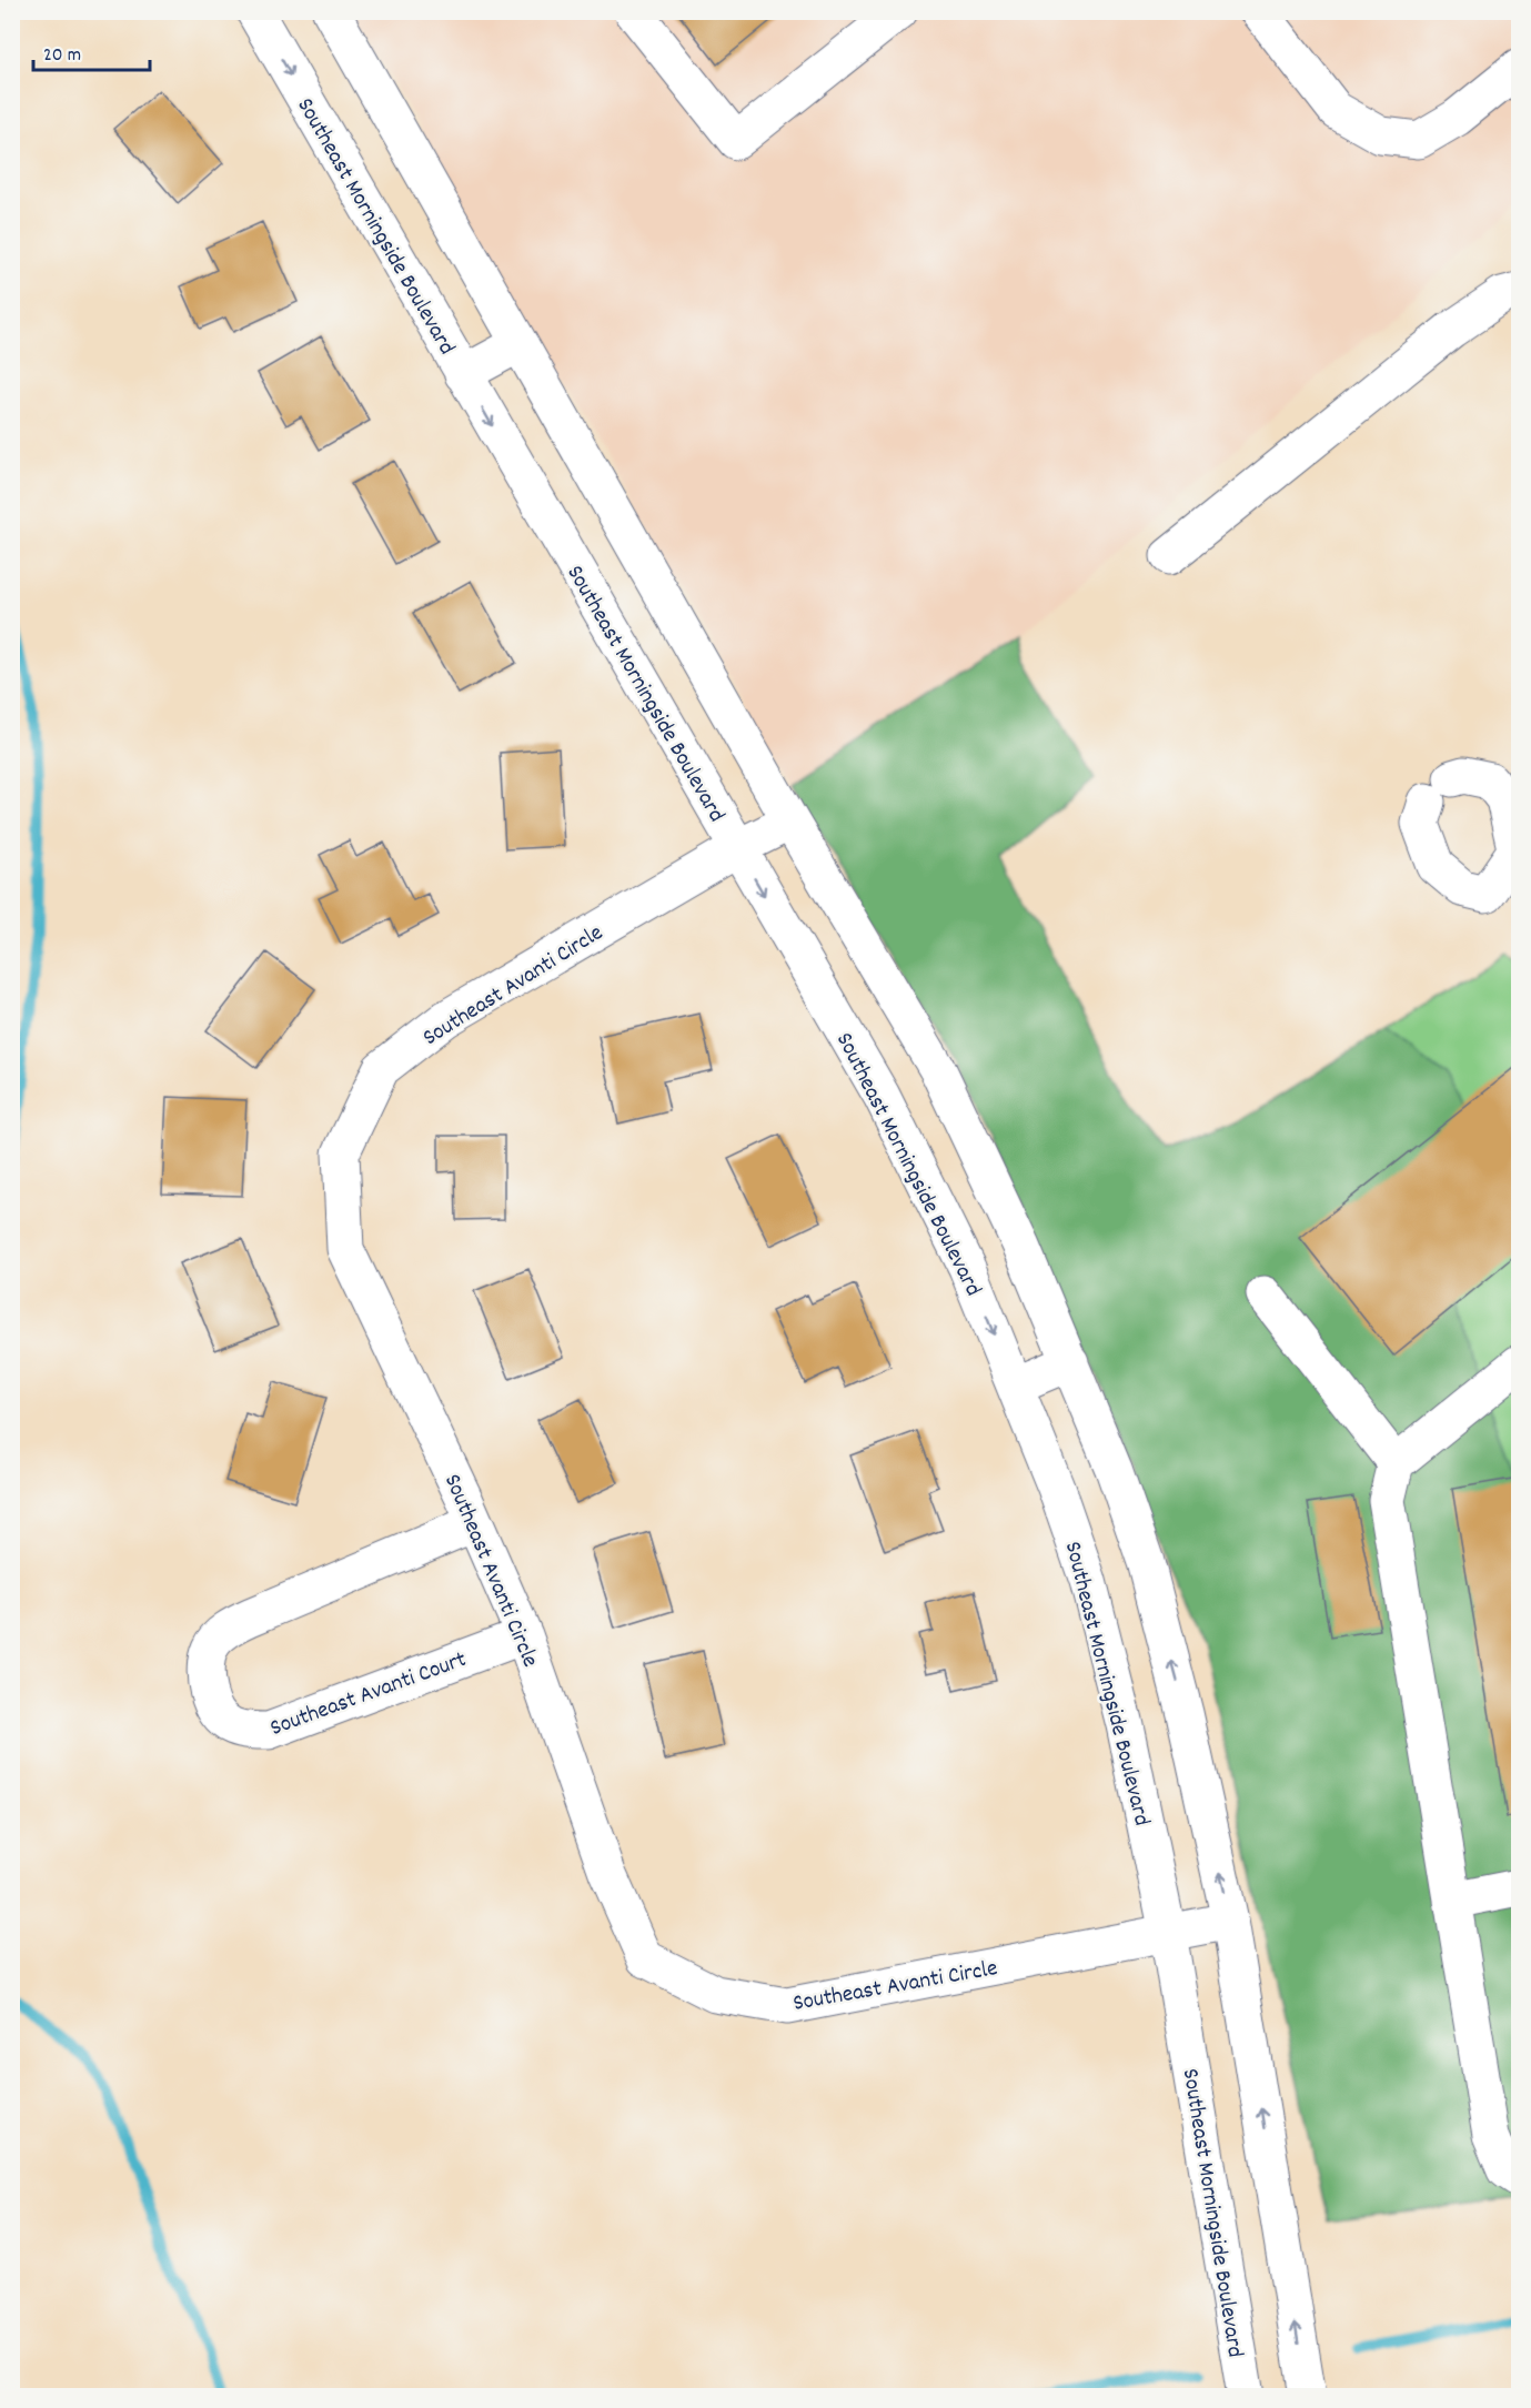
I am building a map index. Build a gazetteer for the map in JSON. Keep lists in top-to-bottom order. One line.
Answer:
{"streets":{"street":["Southeast Morningside Boulevard","Southeast Avanti Circle","Southeast Avanti Court"]},"crossings":[["Southeast Morningside Boulevard","Southeast Avanti Circle"],["Southeast Avanti Circle","Southeast Avanti Court"]],"scale_bar":"20 m"}
